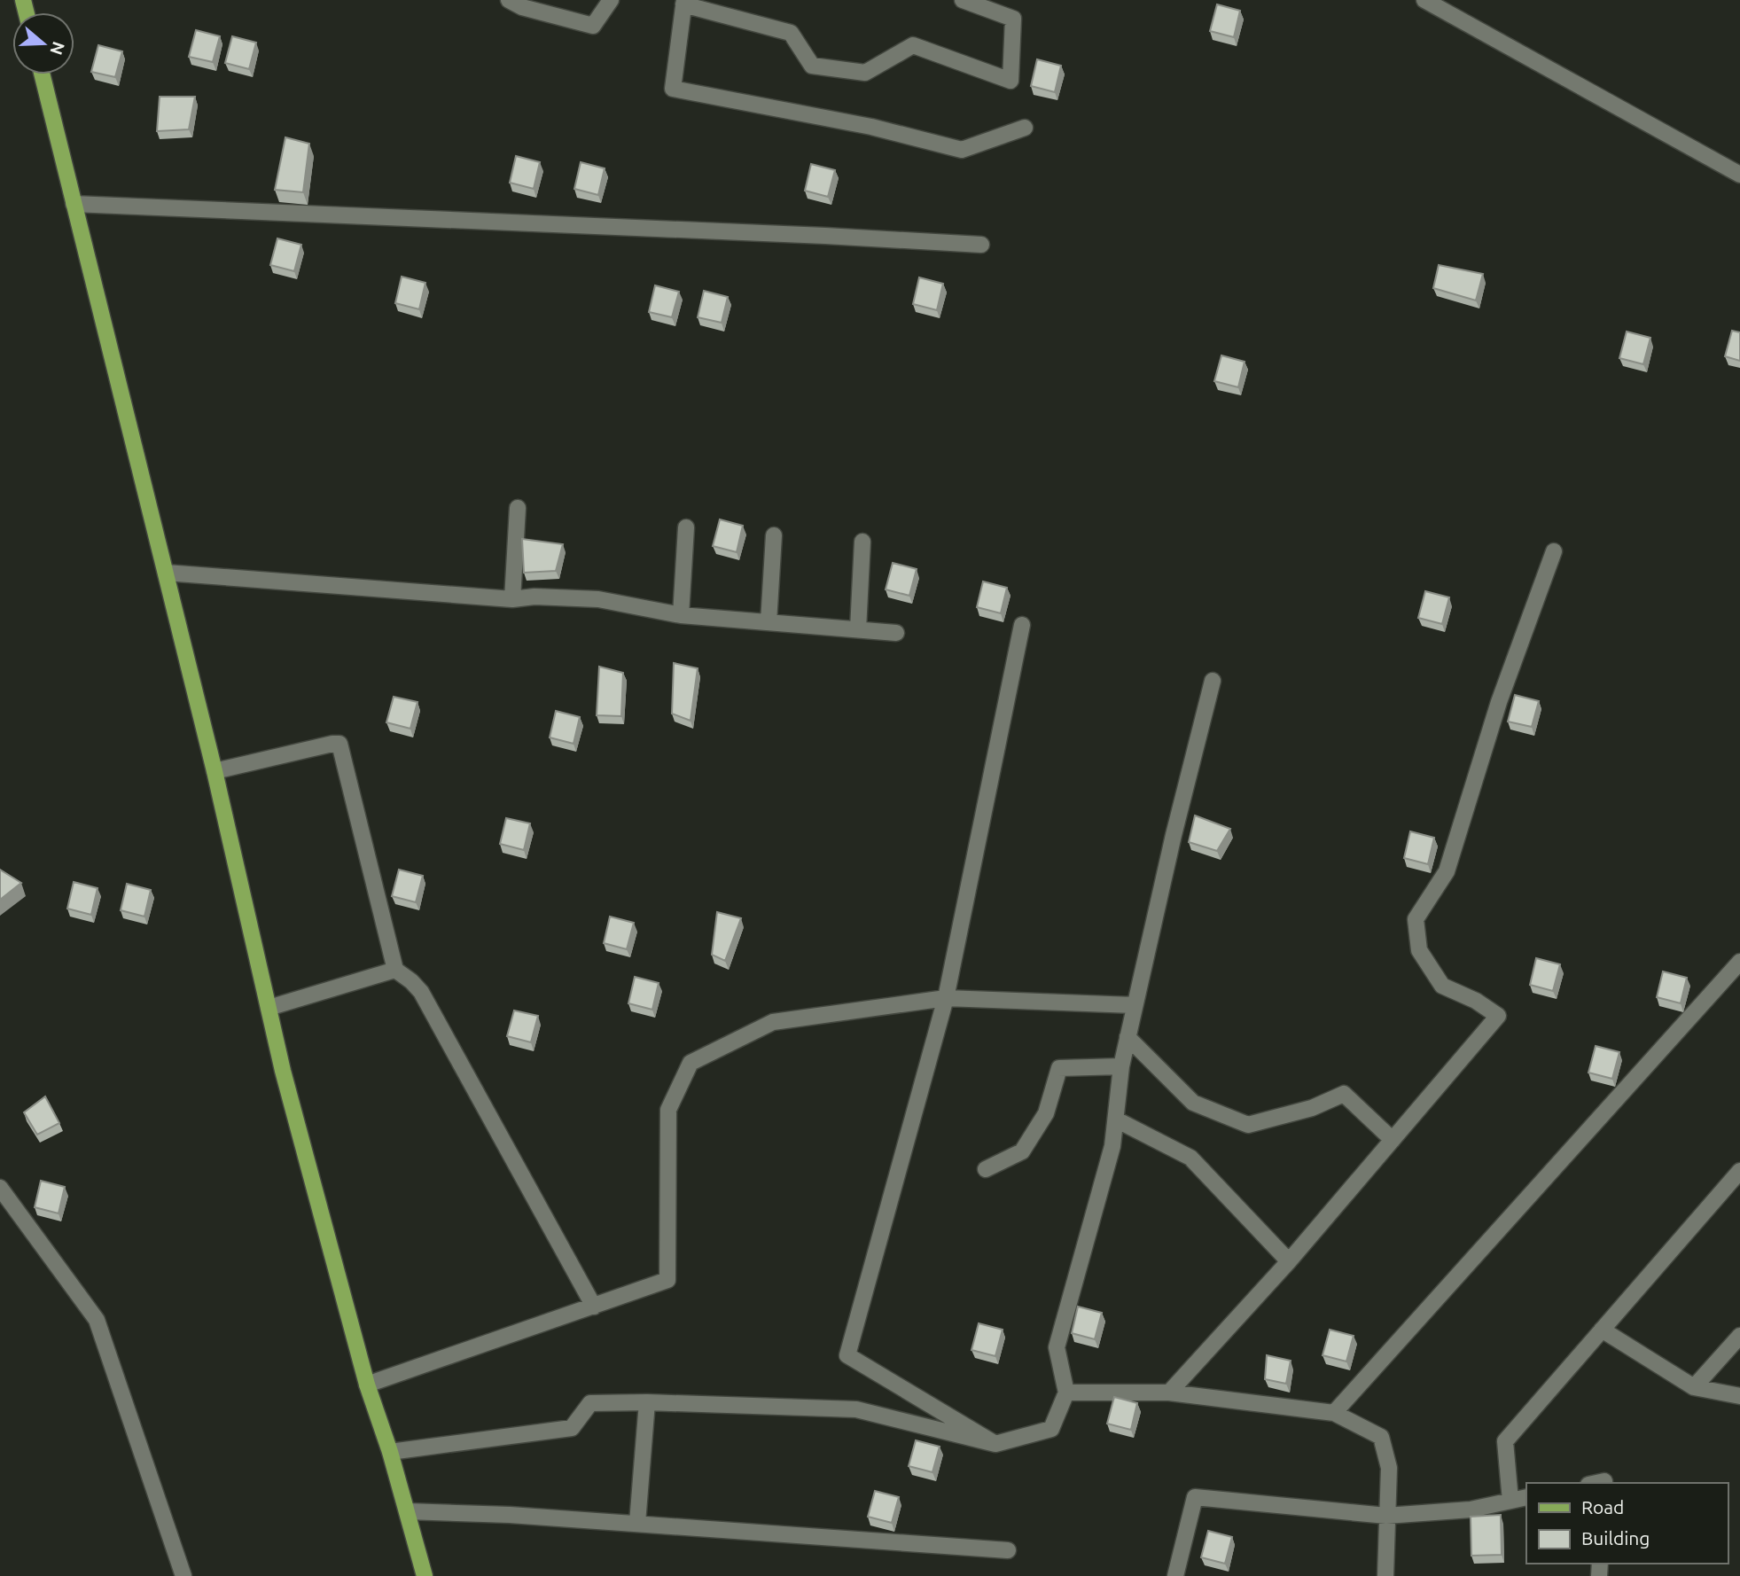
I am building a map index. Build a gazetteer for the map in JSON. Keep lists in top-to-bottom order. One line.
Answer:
{"legend":["Road","Building"],"north":"right"}
